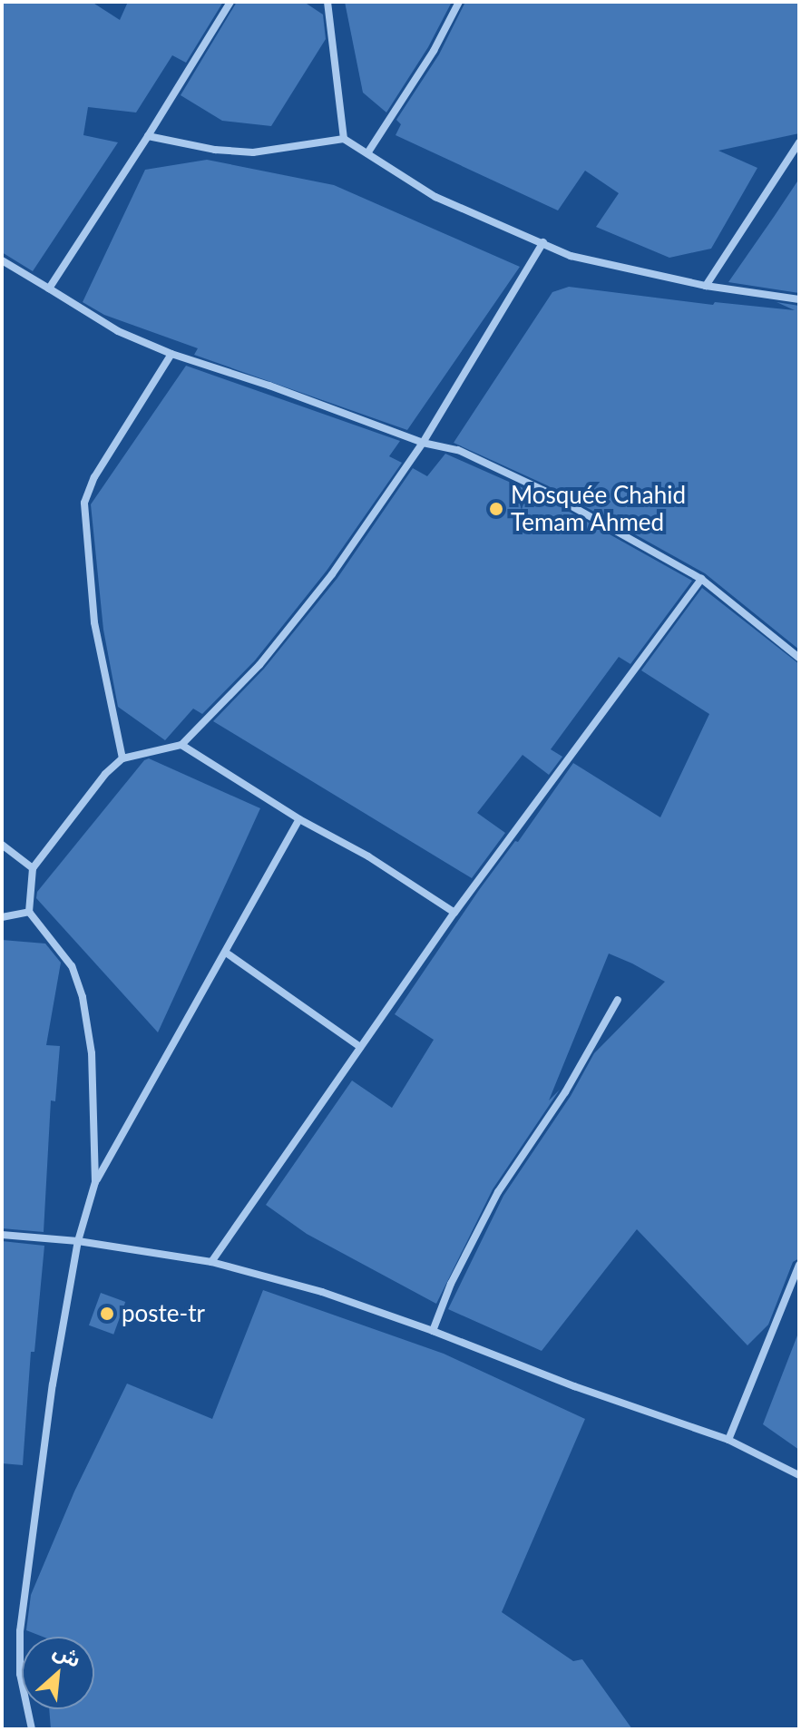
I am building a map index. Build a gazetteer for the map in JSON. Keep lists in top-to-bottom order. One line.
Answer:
{"places":["Mosquée Chahid Temam Ahmed","poste-tr"],"north":"top right"}
